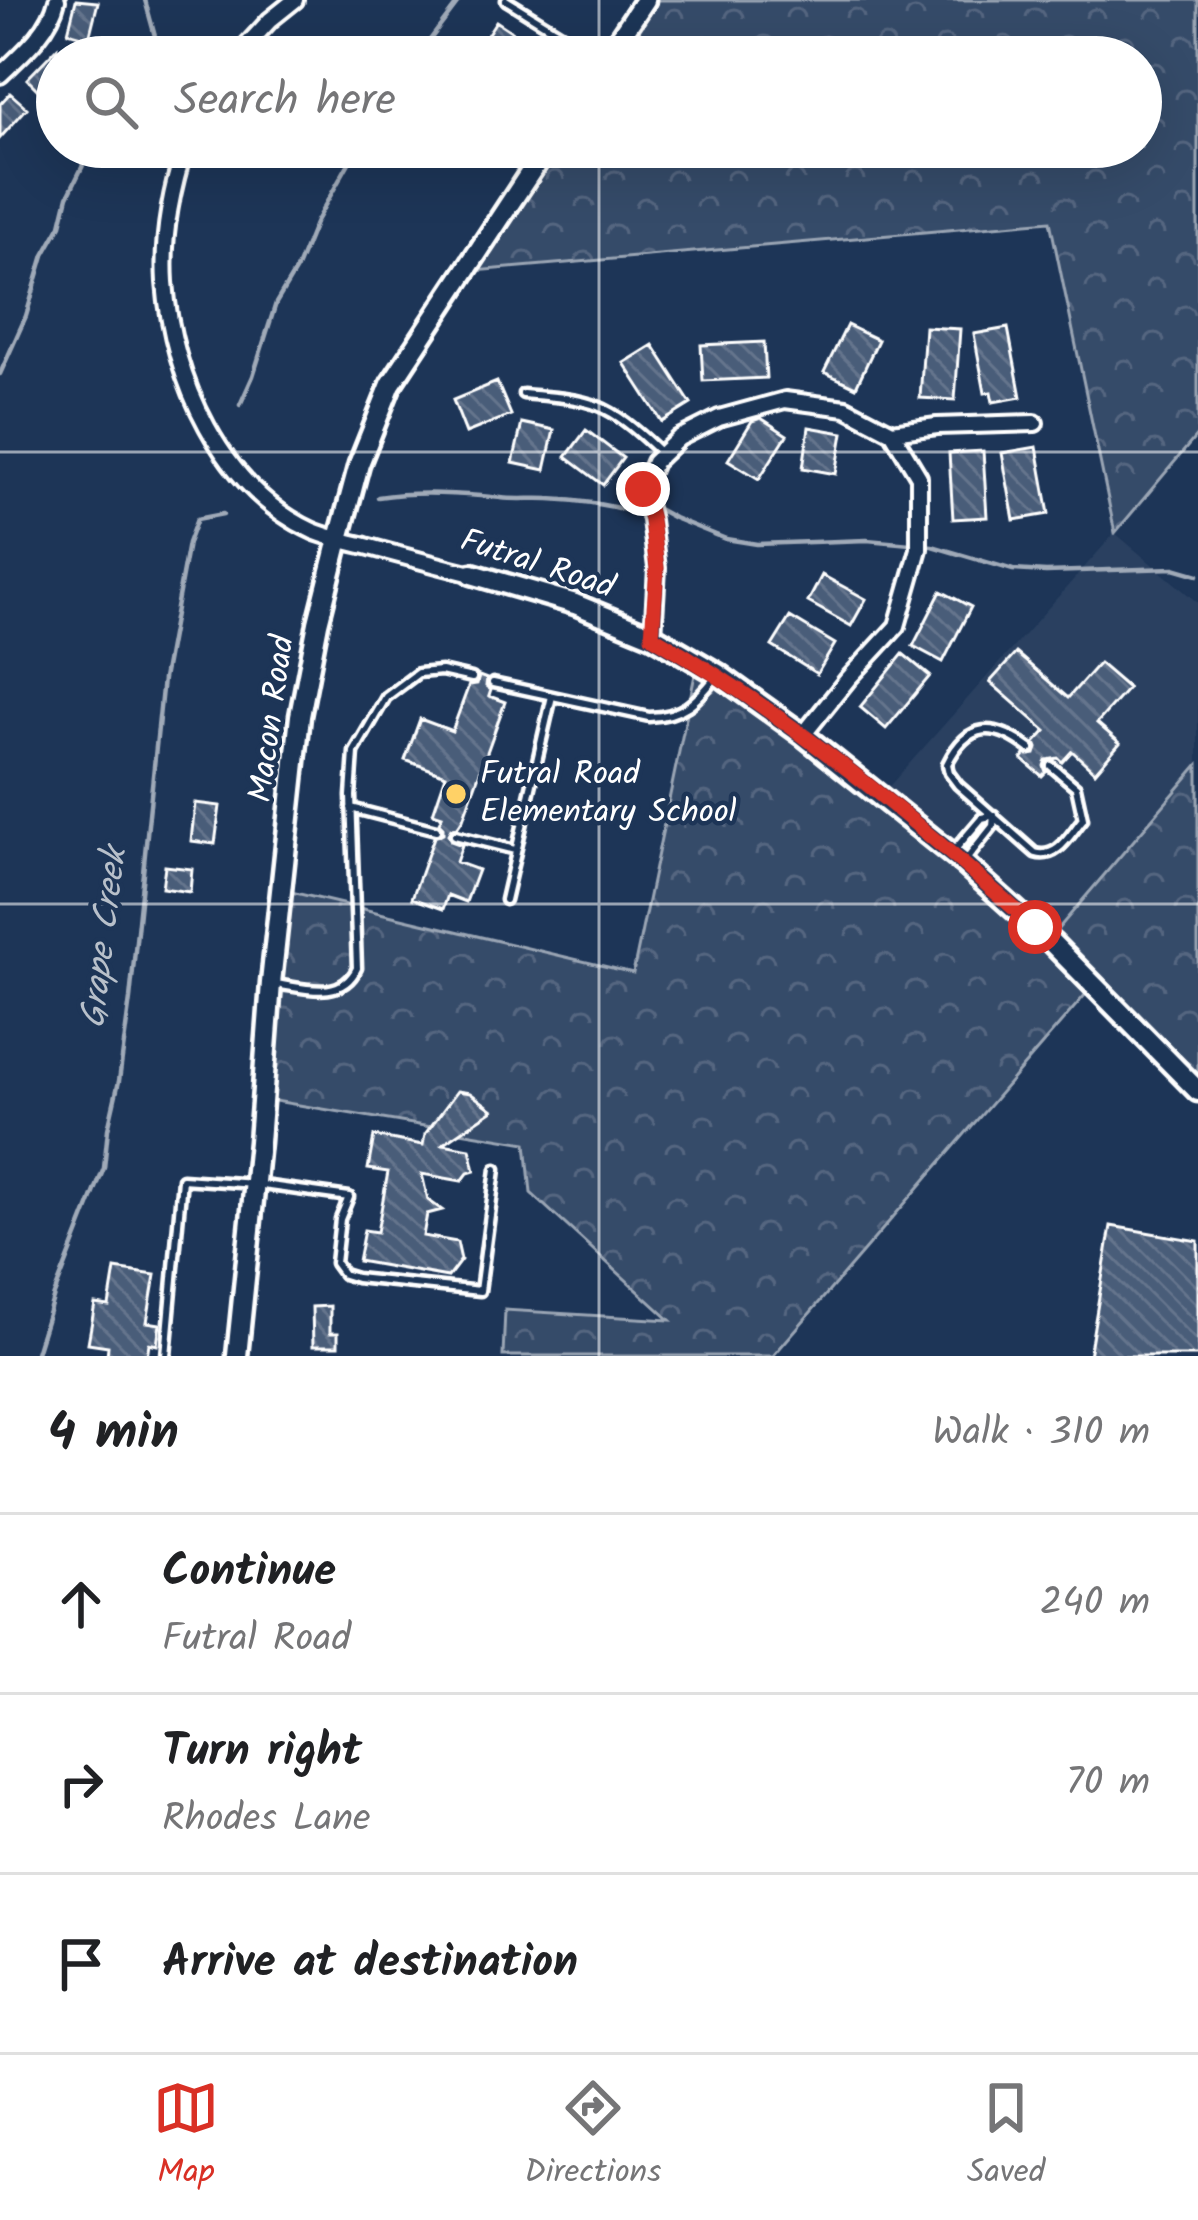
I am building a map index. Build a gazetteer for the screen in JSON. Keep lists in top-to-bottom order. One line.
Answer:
{"streets":{"main road":["Futral Road","Macon Road"]},"crossings":[["Futral Road","Macon Road"]],"water":["Grape Creek"],"places":["Futral Road Elementary School"],"page":{"search":"Search here","heading":["4 min","Walk · 310 m"],"list":[["Continue","Futral Road","240 m"],["Turn right","Rhodes Lane","70 m"],"Arrive at destination"],"nav":["Map","Directions","Saved"]}}
